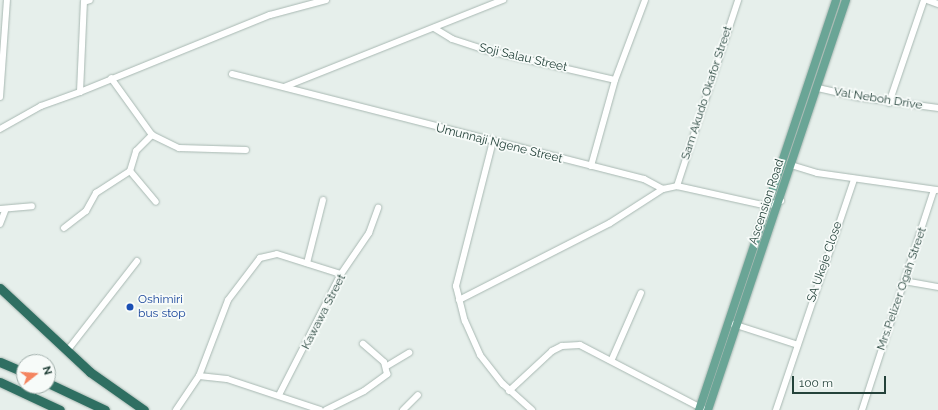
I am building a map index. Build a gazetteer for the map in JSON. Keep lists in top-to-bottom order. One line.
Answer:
{"streets":{"main road":["Ascension Road"],"street":["Soji Salau Street","Sam Akudo Okafor Street","Val Neboh Drive","Umunnaji Ngene Street","SA Ukeje Close","Mrs.Pelizer Ogah Street","Kawawa Street"]},"crossings":[["Val Neboh Drive","Ascension Road"]],"places":["Oshimiri bus stop"],"scale_bar":"100 m","north":"right"}
